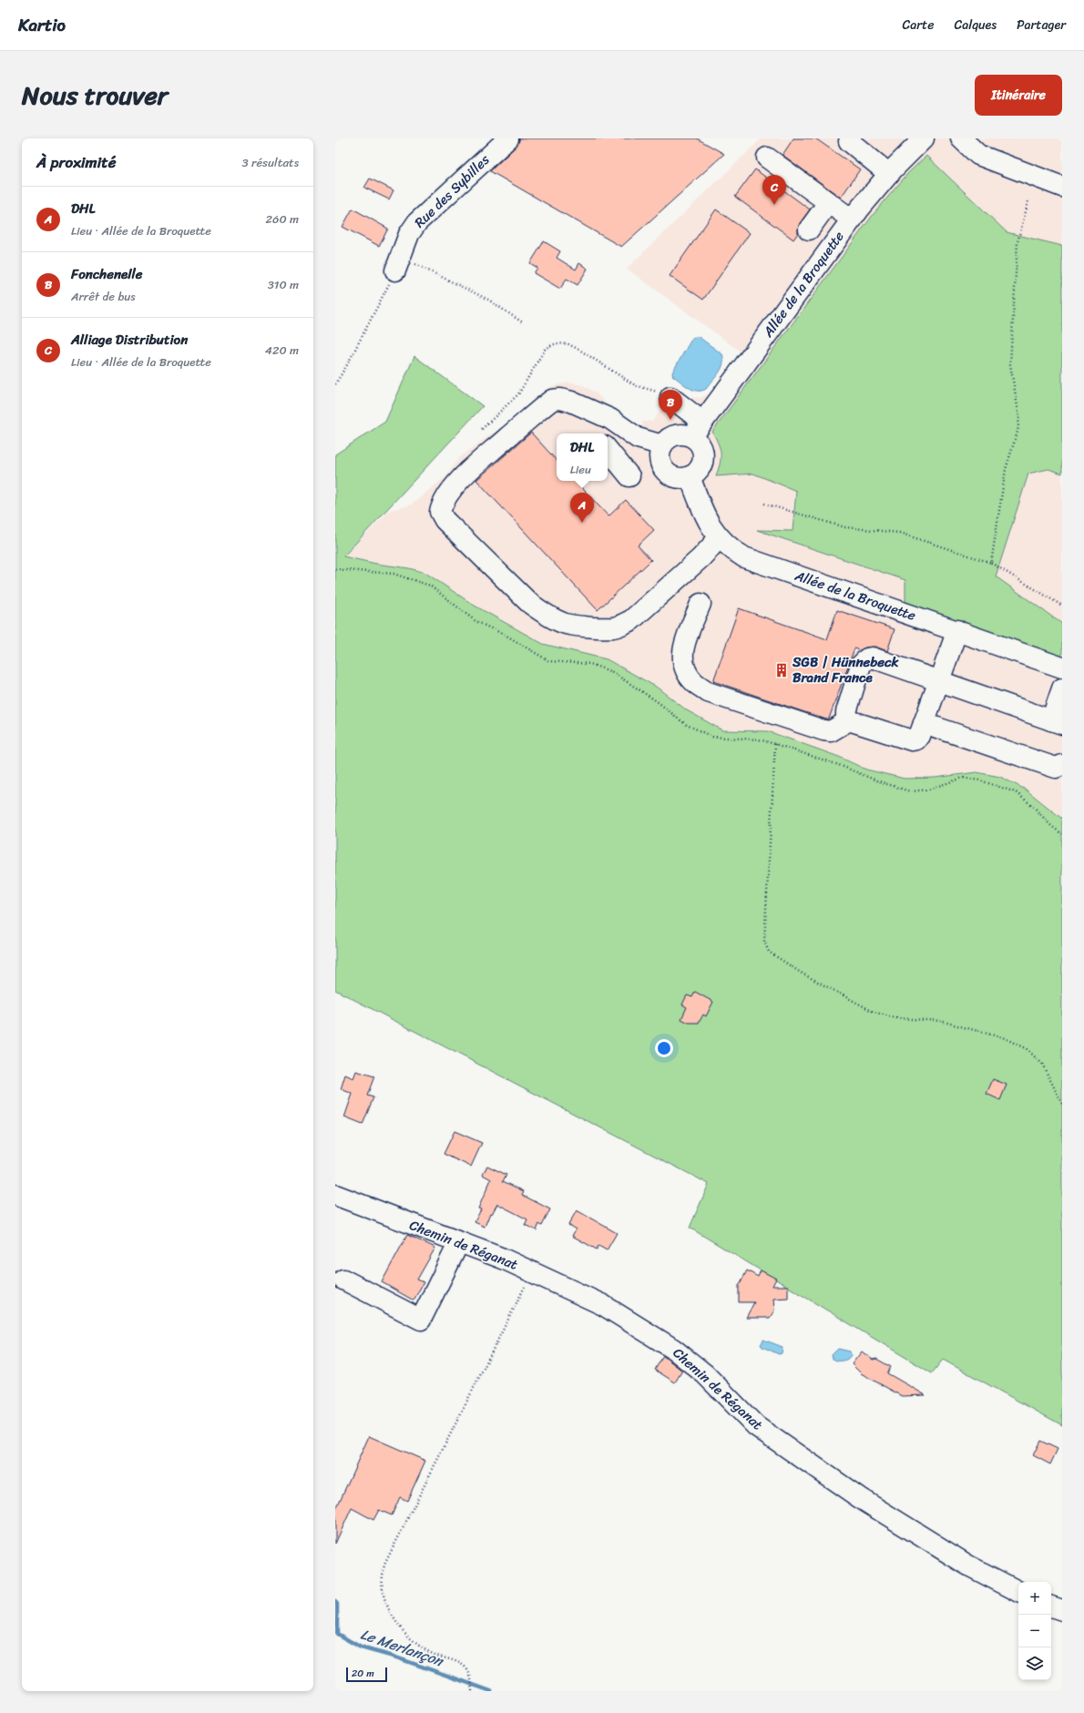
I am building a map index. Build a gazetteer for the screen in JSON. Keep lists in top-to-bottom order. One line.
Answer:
{"streets":{"street":["Rue des Sybilles","Allée de la Broquette","Chemin de Réganat"]},"water":["Le Merlançon"],"places":{"building":["SGB | Hünnebeck Brand France"]},"scale_bar":"20 m","page":{"header":"Kartio","nav":["Carte","Calques","Partager"],"title":"Nous trouver","buttons":"Itinéraire","heading":["À proximité","3 résultats"],"pins":["C","B","A"],"list":[{"mark":"A","name":"DHL","note":"Lieu · Allée de la Broquette","value":"260 m"},{"mark":"B","name":"Fonchenelle","note":"Arrêt de bus","value":"310 m"},{"mark":"C","name":"Alliage Distribution","note":"Lieu · Allée de la Broquette","value":"420 m"}],"popup":["DHL","Lieu"],"map_buttons":["+","−"],"scale":"20 m"}}
